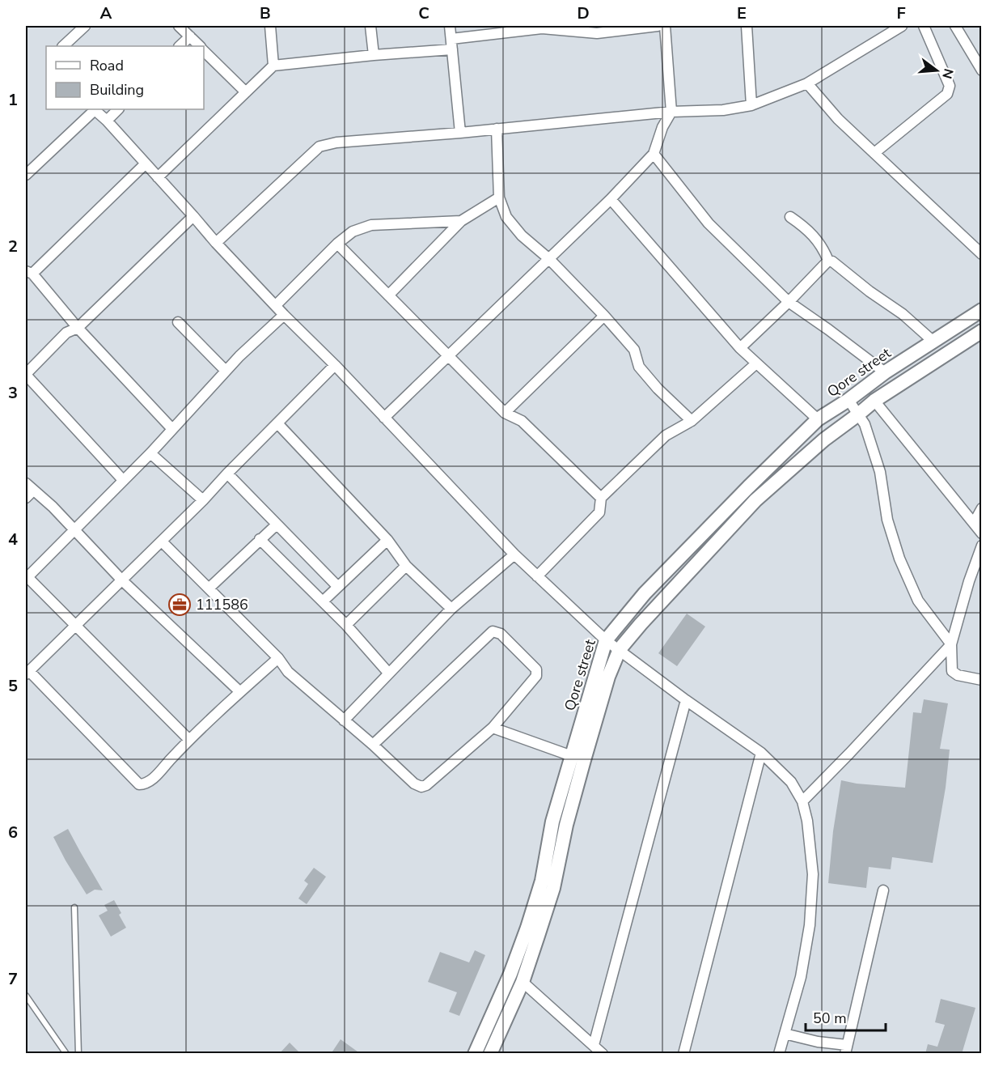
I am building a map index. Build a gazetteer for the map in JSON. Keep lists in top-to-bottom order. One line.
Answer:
{"streets":{"street":["Qore street"]},"places":{"office":["111586"]},"legend":["Road","Building"],"scale_bar":"50 m","north":"right","grid":{"columns":["A","B","C","D","E","F"],"rows":["1","2","3","4","5","6","7"]}}
